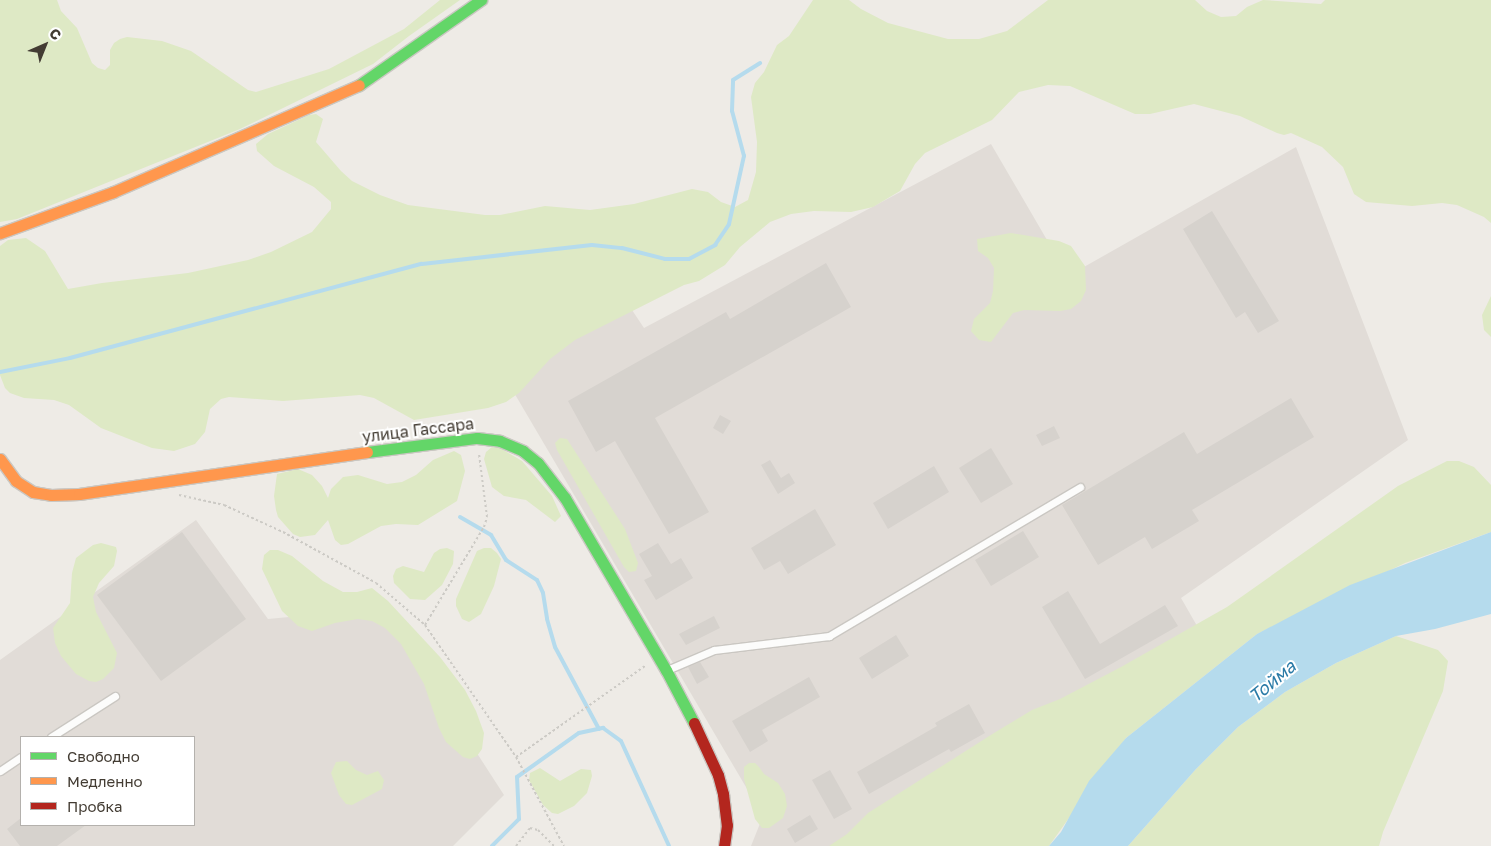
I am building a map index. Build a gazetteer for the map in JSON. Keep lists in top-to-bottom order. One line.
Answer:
{"streets":{"main road":["улица Гассара"]},"water":["Тойма"],"legend":["Свободно","Медленно","Пробка"],"north":"top right"}
